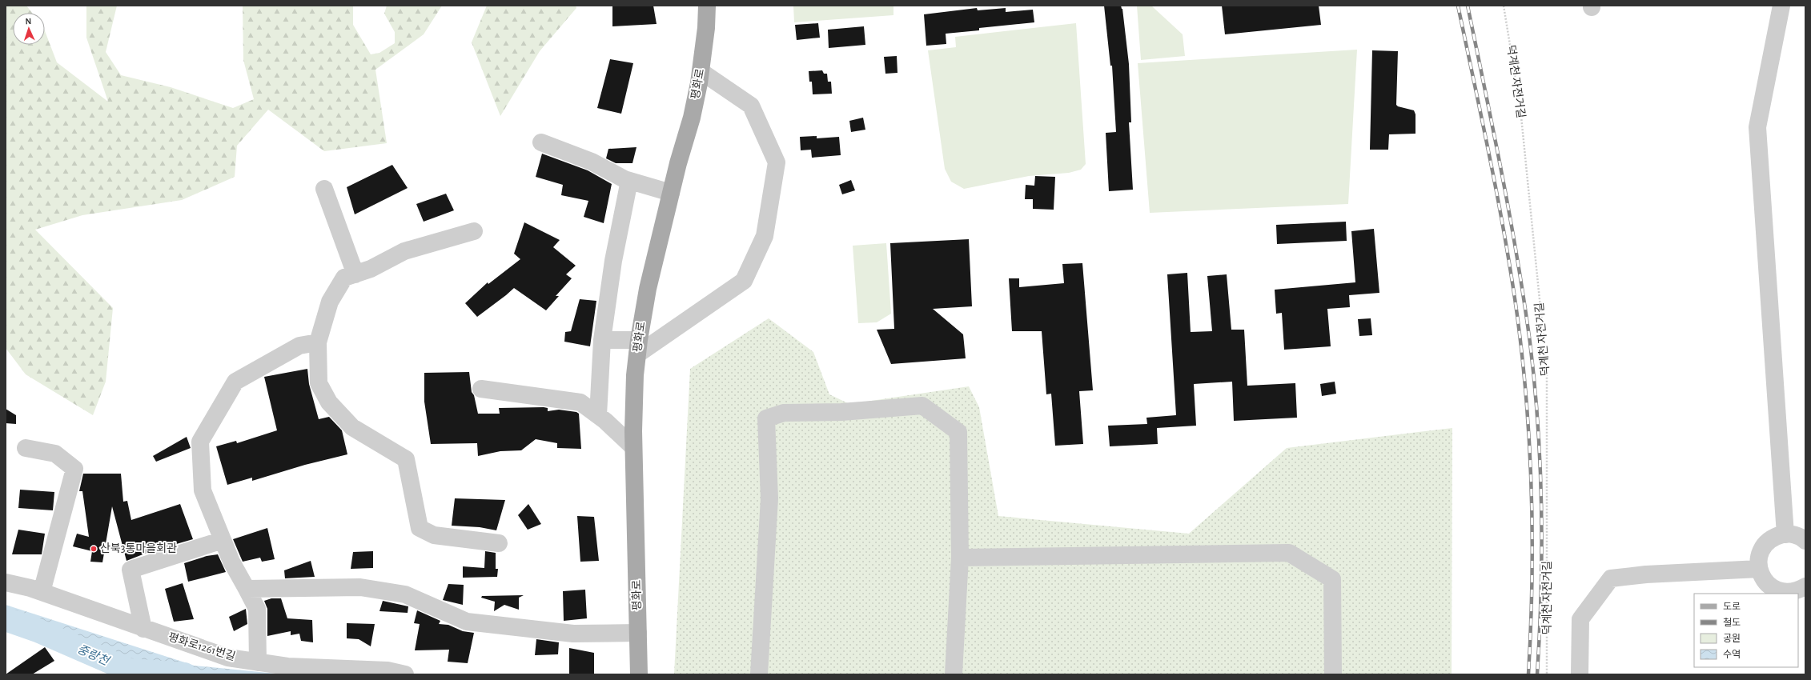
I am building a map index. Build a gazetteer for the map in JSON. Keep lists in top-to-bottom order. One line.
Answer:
{"streets":{"main road":["평화로"],"street":["평화로1261번길"],"path":["덕계천 자전거길"]},"water":["중랑천"],"places":["산북3통마을회관"],"legend":["도로","철도","공원","수역"],"north":"top"}
